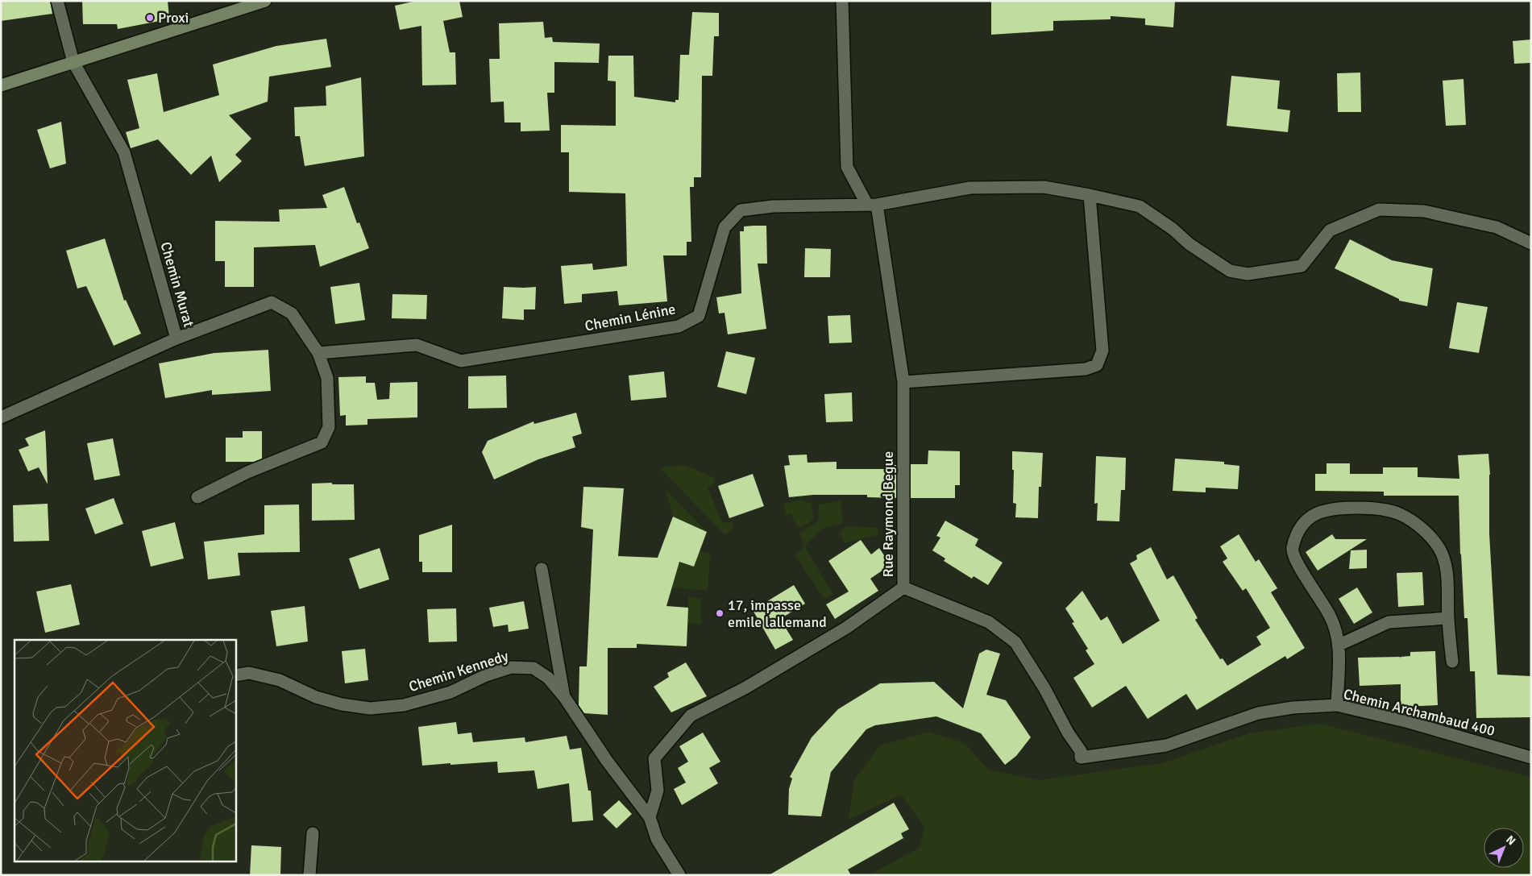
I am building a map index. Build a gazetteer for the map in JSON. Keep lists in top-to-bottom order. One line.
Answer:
{"streets":{"street":["Chemin Murat","Chemin Lénine","Rue Raymond Begue","Chemin Kennedy","Chemin Archambaud 400"]},"crossings":[["Chemin Lénine","Rue Raymond Begue"],["Rue Raymond Begue","Chemin Kennedy"],["Rue Raymond Begue","Chemin Archambaud 400"]],"places":["Proxi","17, impasse emile lallemand"],"north":"top right"}
